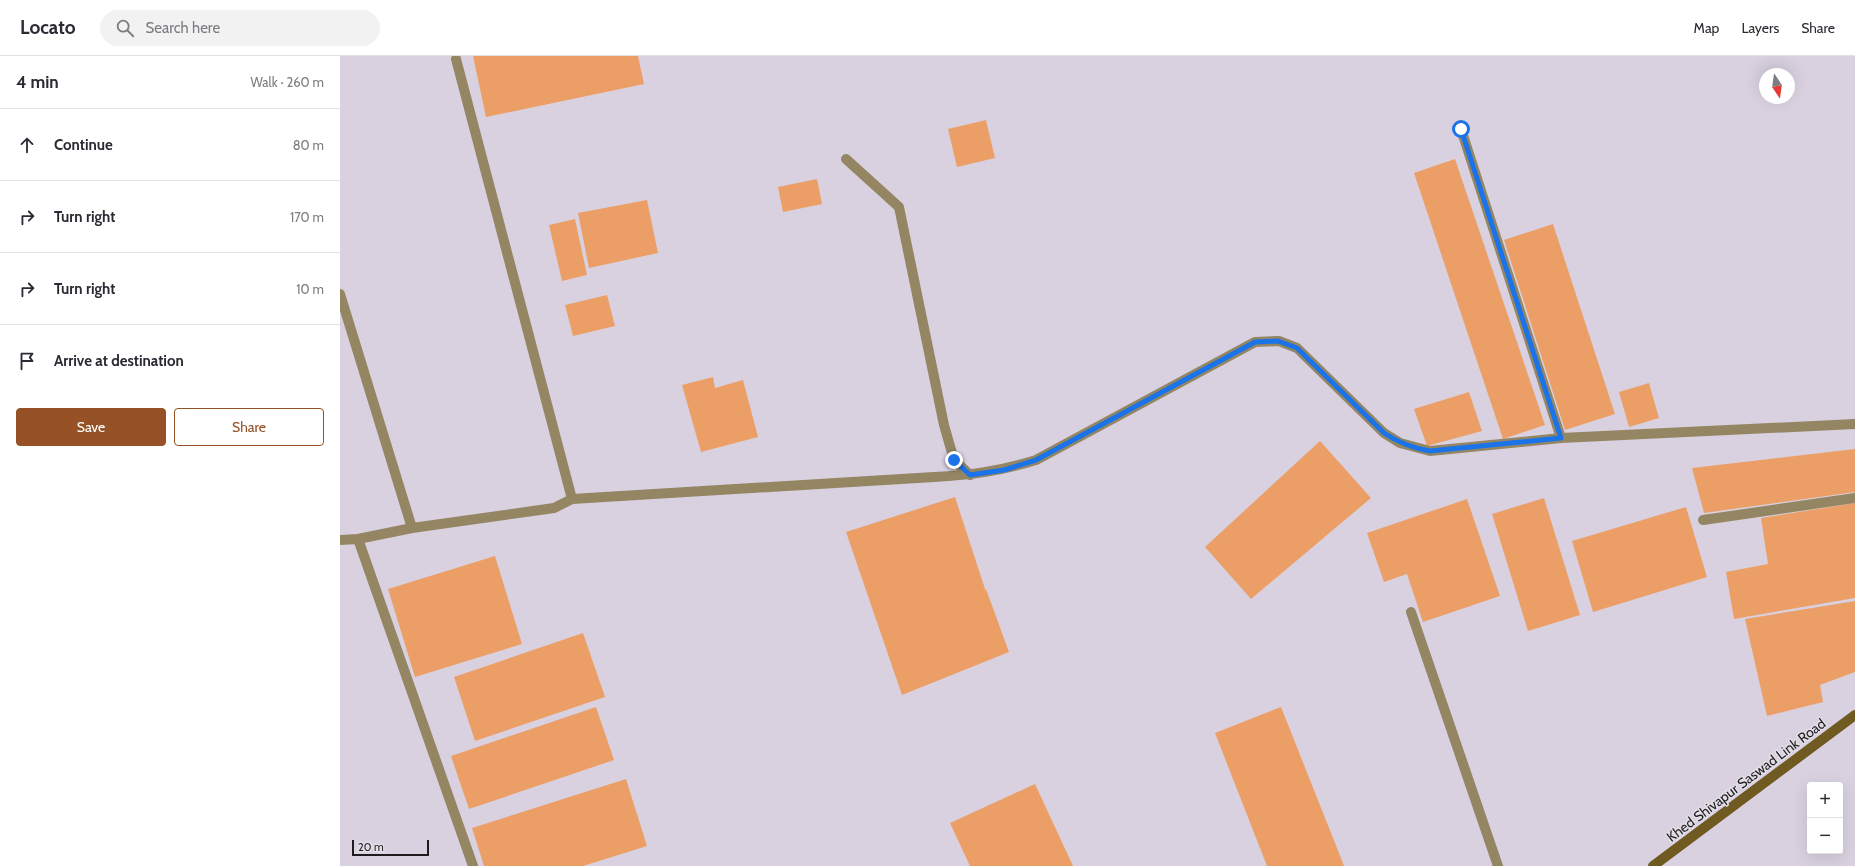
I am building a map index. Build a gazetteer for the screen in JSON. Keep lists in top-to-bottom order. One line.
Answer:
{"streets":{"main road":["Khed Shivapur Saswad Link Road"]},"scale_bar":"20 m","north":"bottom","page":{"header":"Locato","search":"Search here","nav":["Map","Layers","Share"],"heading":["4 min","Walk · 260 m"],"list":[["Continue","80 m"],["Turn right","170 m"],["Turn right","10 m"],"Arrive at destination"],"buttons":["Save","Share"],"map_buttons":["+","−"],"scale":"20 m"}}
